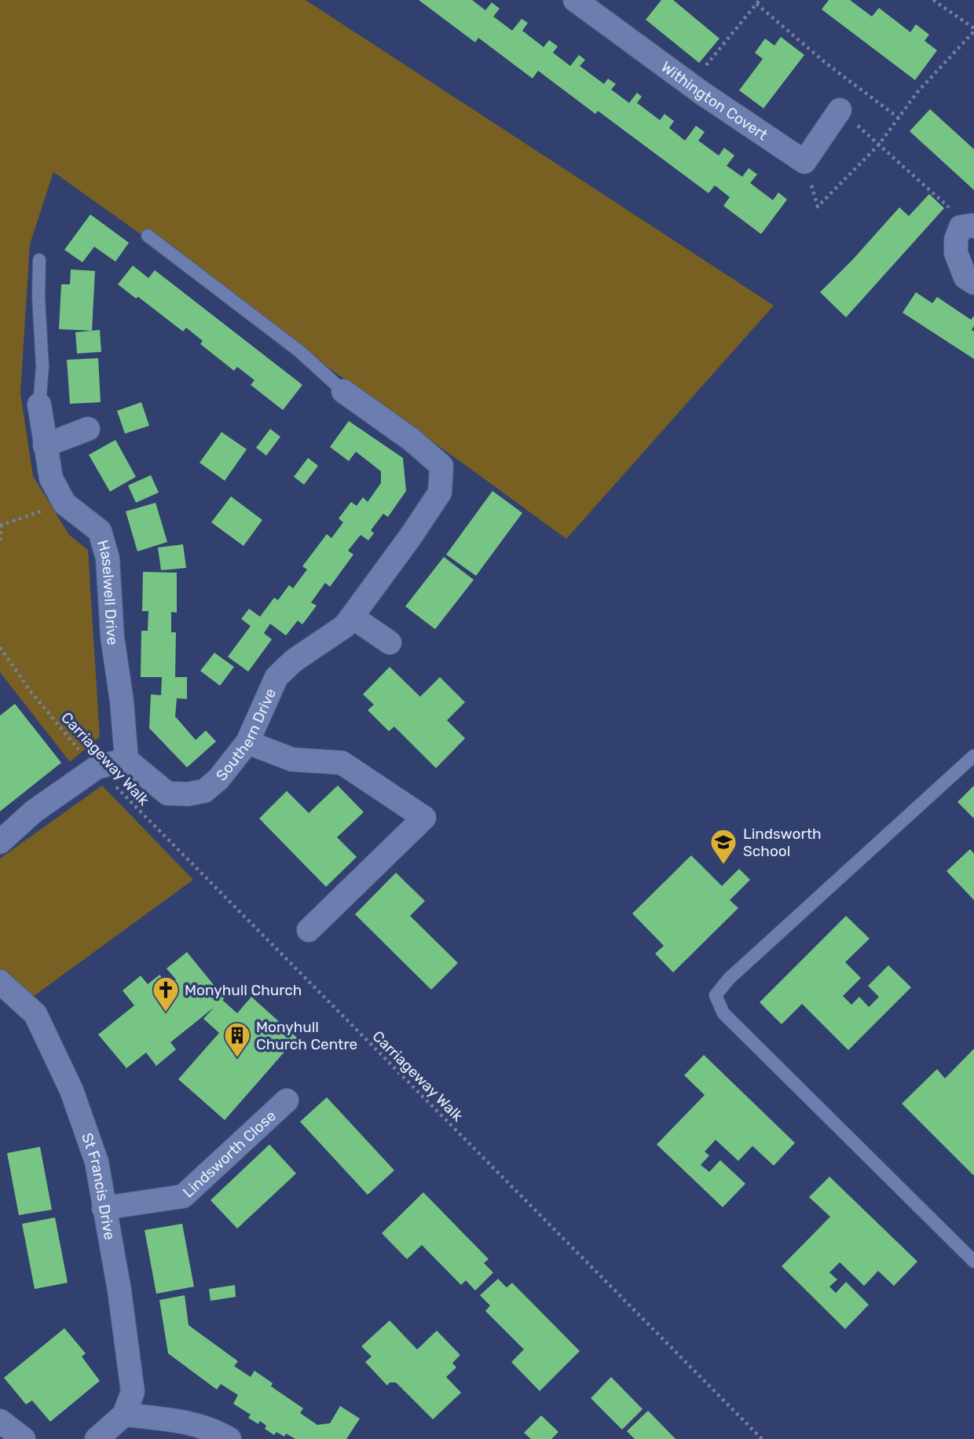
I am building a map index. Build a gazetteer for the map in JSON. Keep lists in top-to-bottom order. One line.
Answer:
{"streets":{"street":["Withington Covert","Haselwell Drive","Southern Drive","Lindsworth Close","St Francis Drive"],"path":["Carriageway Walk"]},"crossings":[["Haselwell Drive","Southern Drive"],["Lindsworth Close","St Francis Drive"]],"places":{"school or university":["Lindsworth School"],"church":["Monyhull Church"],"building":["Monyhull Church Centre"]}}
